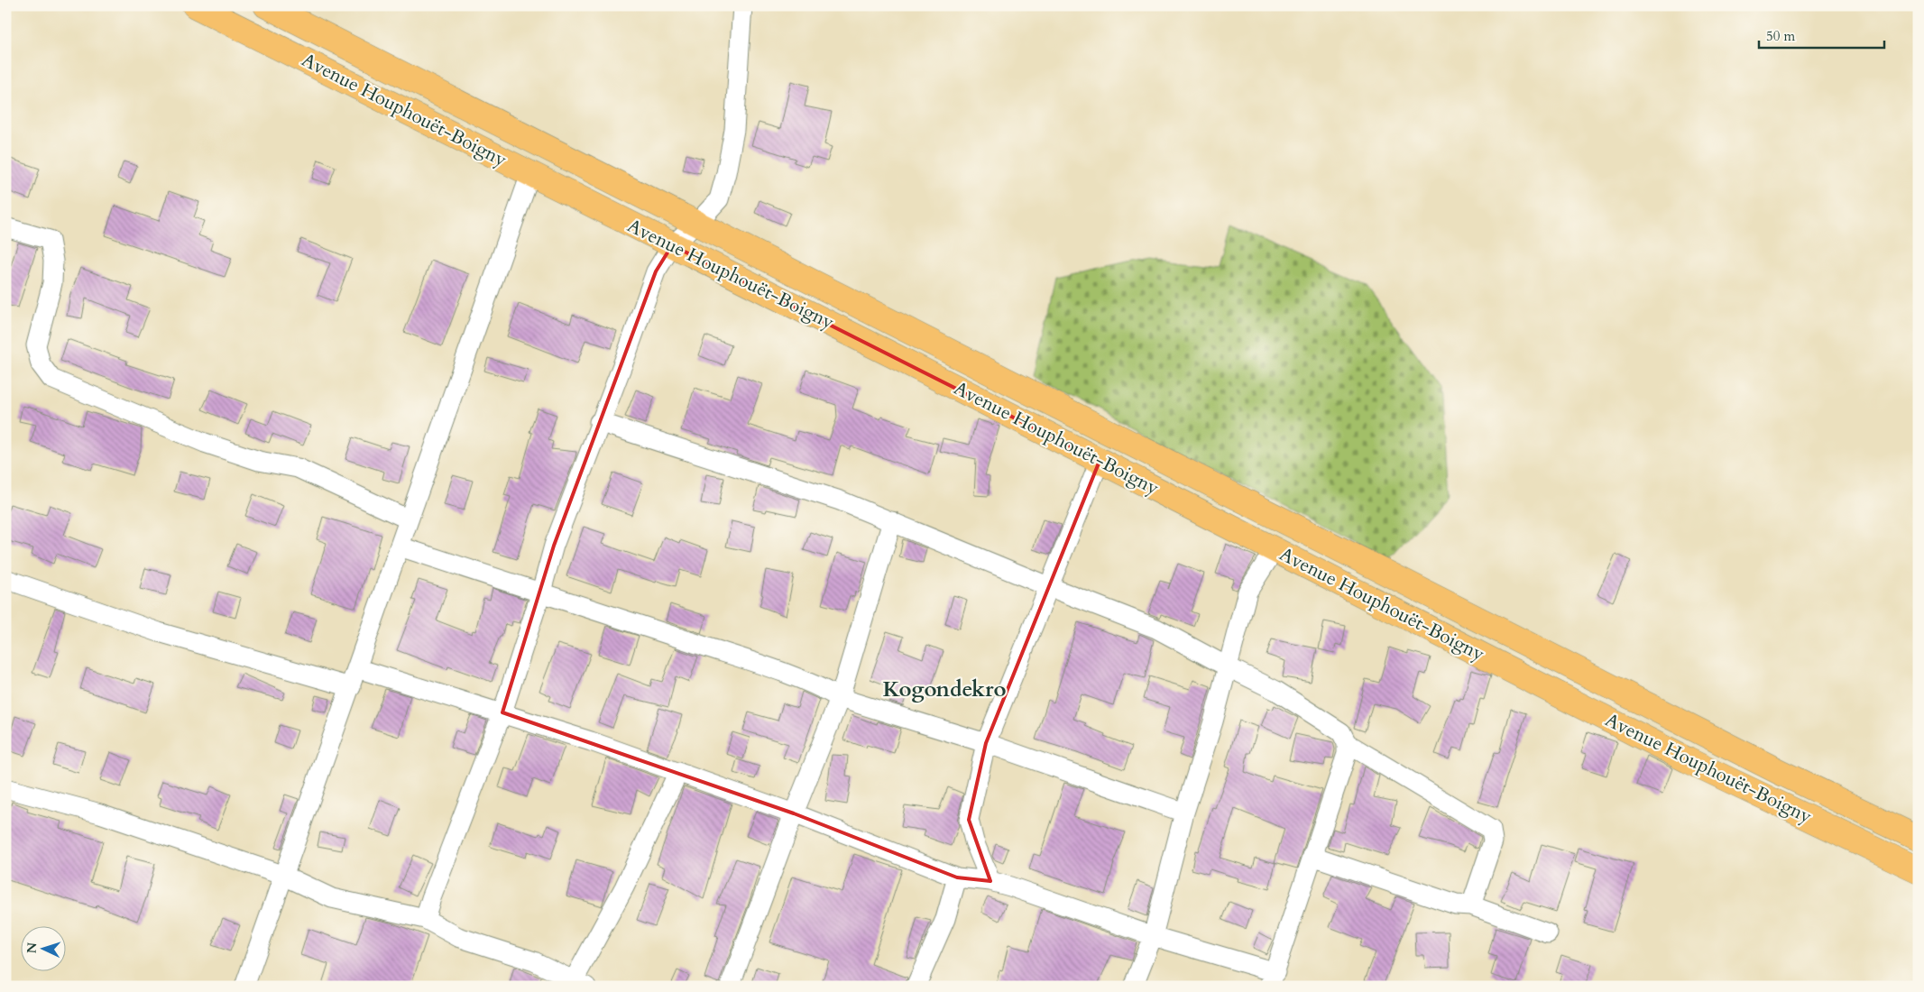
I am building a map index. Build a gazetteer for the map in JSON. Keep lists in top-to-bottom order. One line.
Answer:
{"streets":{"highway":["Avenue Houphouët-Boigny"]},"districts":["Kogondekro"],"scale_bar":"50 m","north":"left"}
